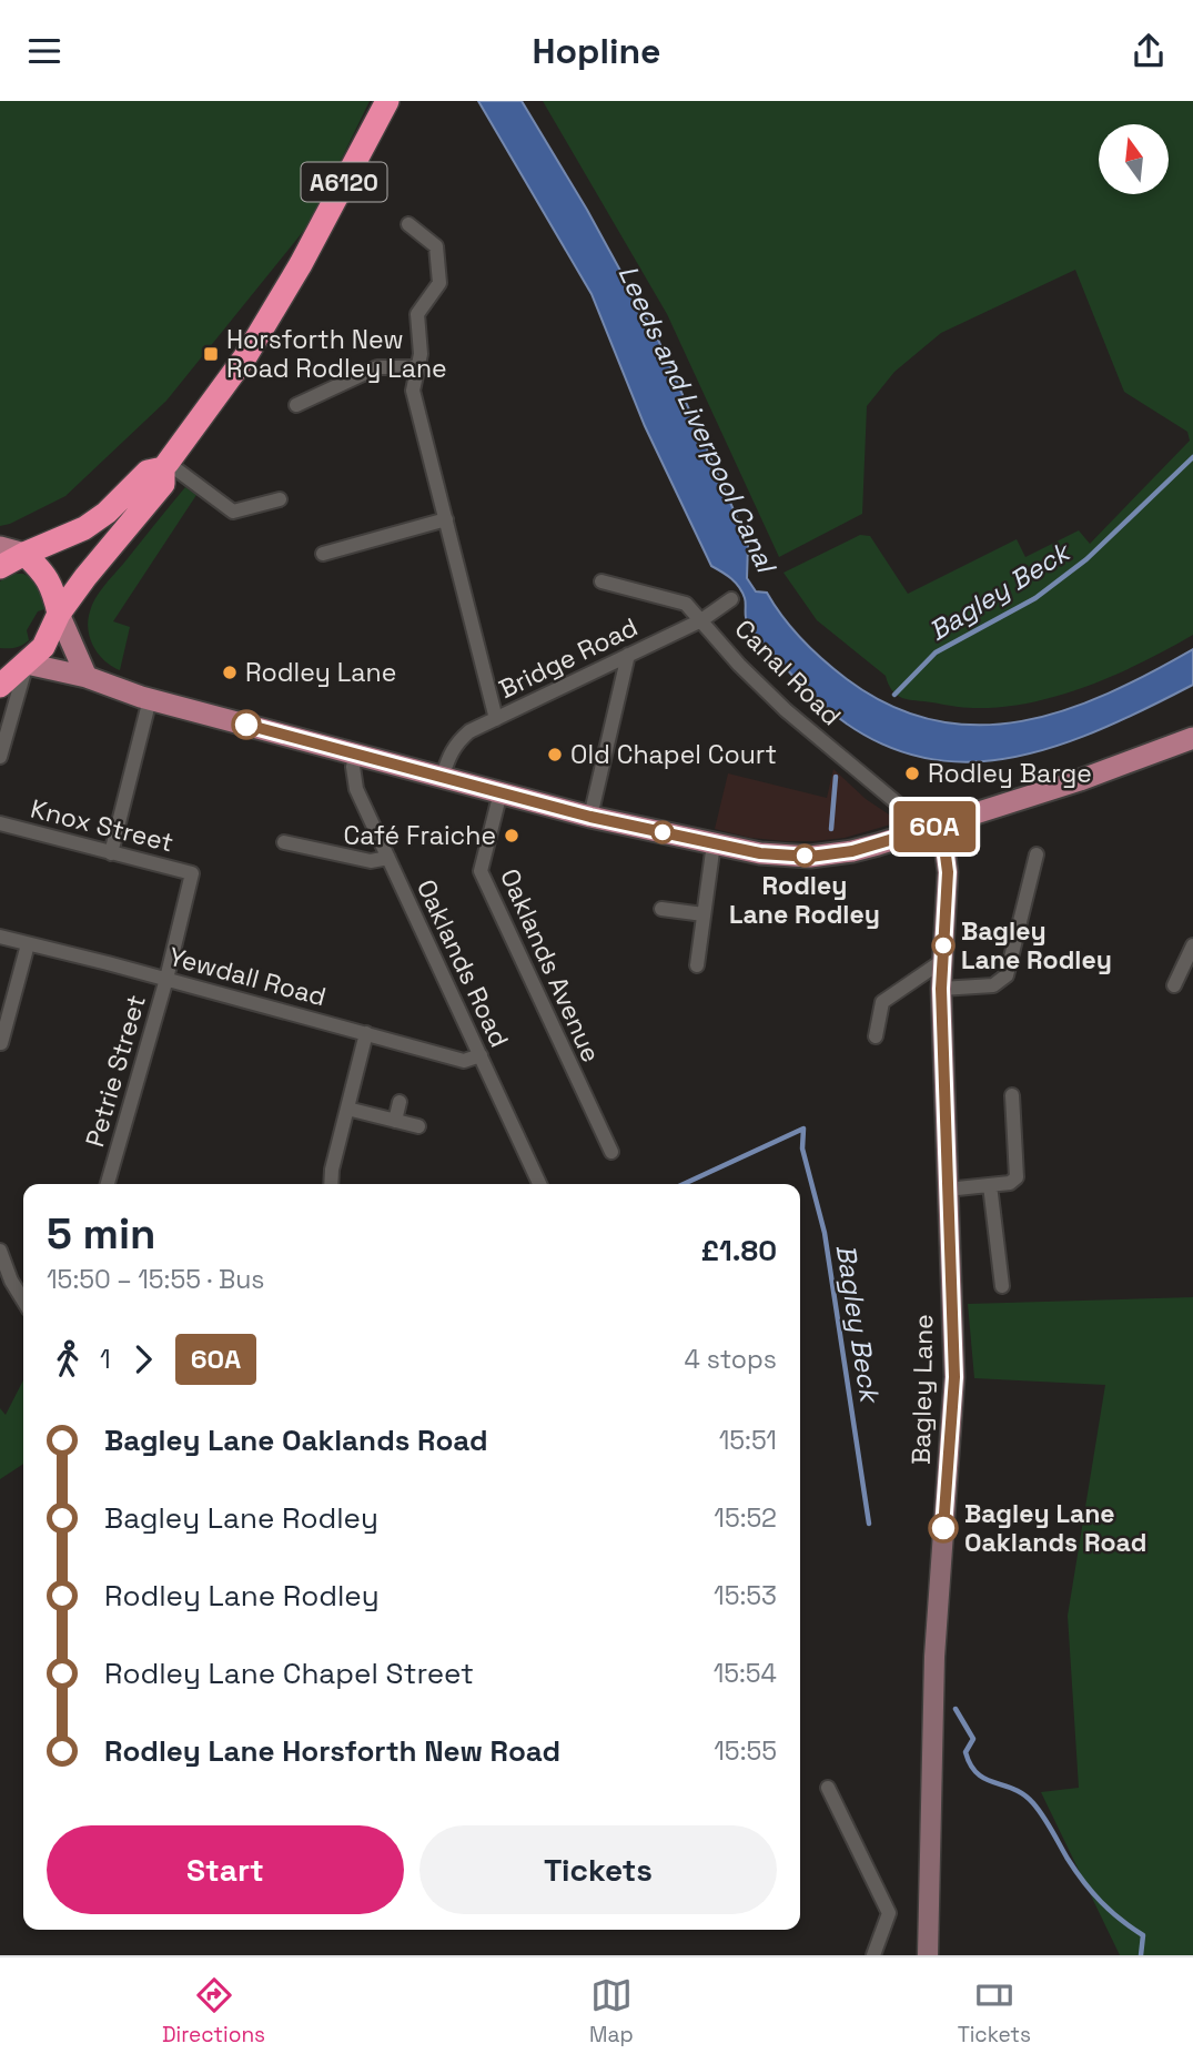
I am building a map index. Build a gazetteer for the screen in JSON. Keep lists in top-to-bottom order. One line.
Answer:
{"streets":{"highway":["A6120"],"street":["Bridge Road","Canal Road","Knox Street","Oaklands Road","Oaklands Avenue","Yewdall Road","Petrie Street","Bagley Lane"]},"crossings":[["Bridge Road","Canal Road"],["Canal Road","Bagley Lane"],["Knox Street","Petrie Street"],["Oaklands Road","Yewdall Road"],["Yewdall Road","Petrie Street"]],"water":["Leeds and Liverpool Canal","Bagley Beck"],"places":{"transit":["Horsforth New Road Rodley Lane"],"other":["Rodley Lane","Old Chapel Court","Rodley Barge","Café Fraiche","Rodley Lane Rodley","Bagley Lane Rodley","Bagley Lane Oaklands Road"]},"lines":["bus line 60A"],"north":"top","page":{"header":"Hopline","on_map":"60A","heading":["5 min","15:50 – 15:55 · Bus","£1.80"],"legs":["1","60A","4 stops"],"list":[{"name":"Bagley Lane Oaklands Road","value":"15:51"},{"name":"Bagley Lane Rodley","value":"15:52"},{"name":"Rodley Lane Rodley","value":"15:53"},{"name":"Rodley Lane Chapel Street","value":"15:54"},{"name":"Rodley Lane Horsforth New Road","value":"15:55"}],"buttons":["Start","Tickets"],"tabs":["Directions","Map","Tickets"]}}
